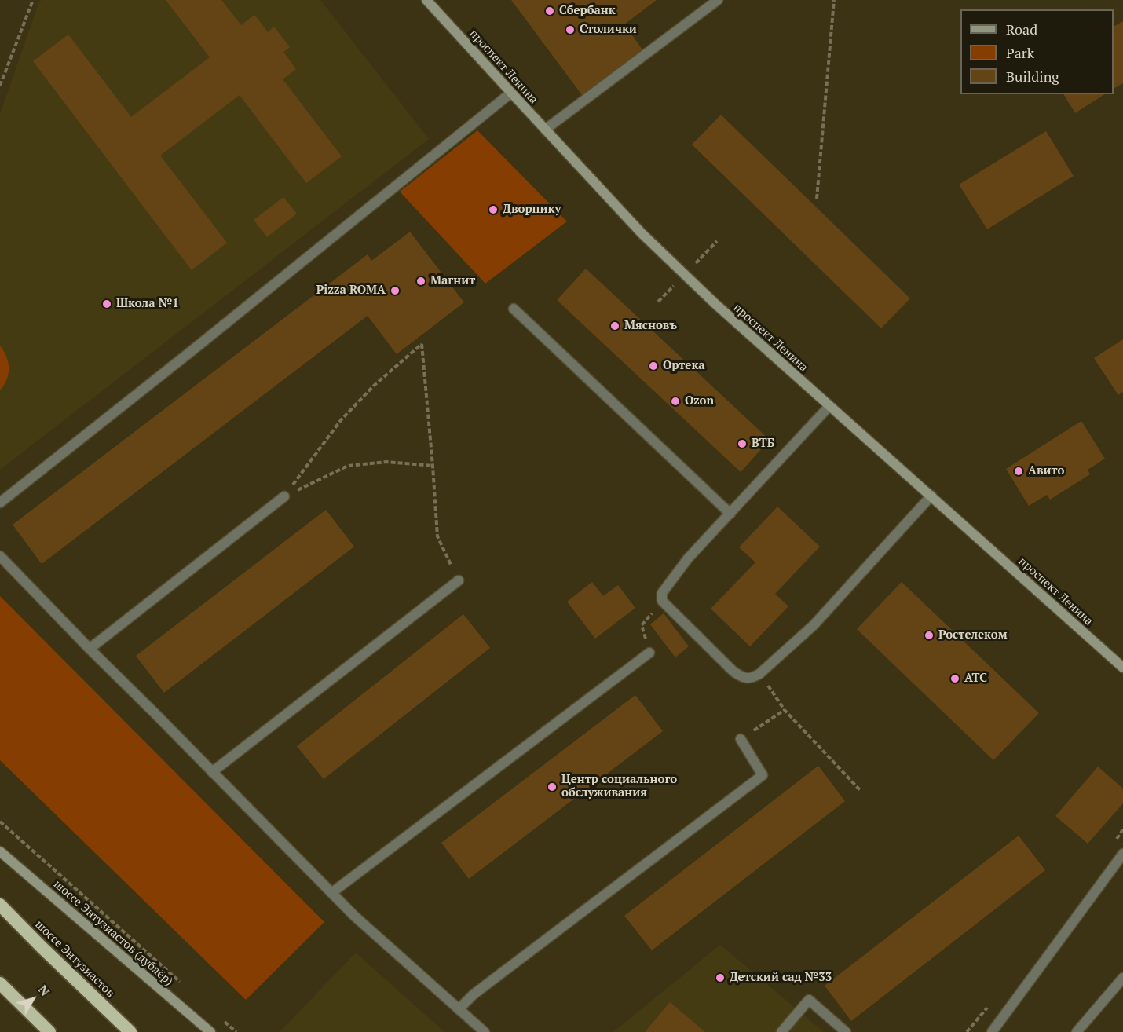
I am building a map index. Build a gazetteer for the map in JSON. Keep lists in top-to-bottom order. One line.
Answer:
{"streets":{"highway":["шоссе Энтузиастов"],"main road":["проспект Ленина","шоссе Энтузиастов (дублёр)"]},"places":["Сбербанк","Столички","Дворнику","Магнит","Pizza ROMA","Школа №1","Мясновъ","Ортека","Ozon","ВТБ","Авито","Ростелеком","АТС","Центр социального обслуживания","Детский сад №33"],"legend":["Road","Park","Building"],"north":"top right"}
